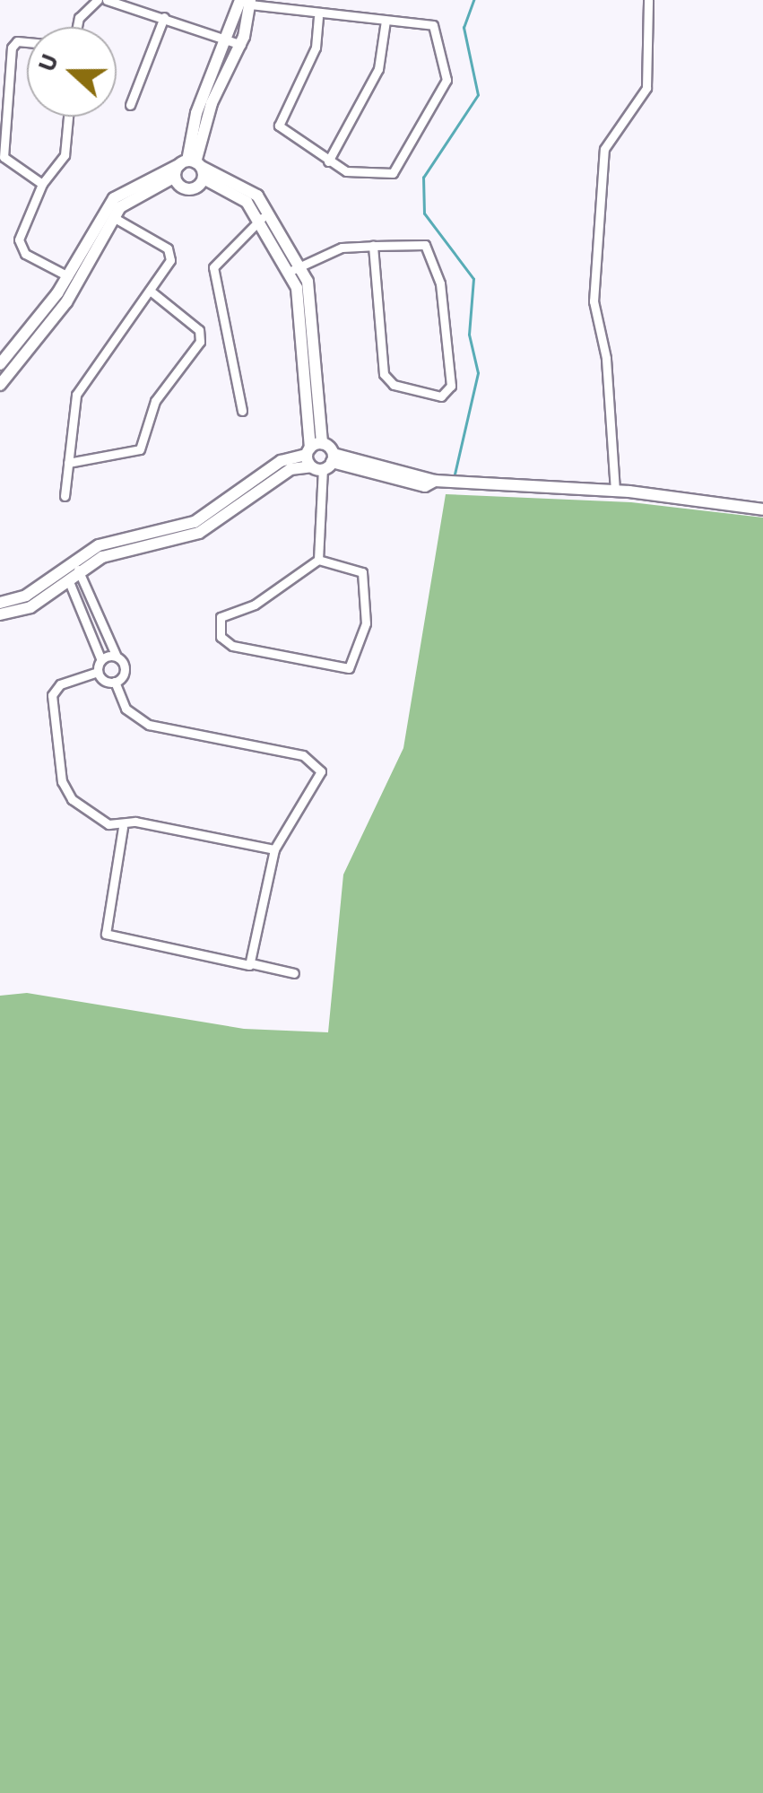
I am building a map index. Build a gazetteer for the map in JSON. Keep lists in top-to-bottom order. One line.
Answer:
{"north":"left"}
